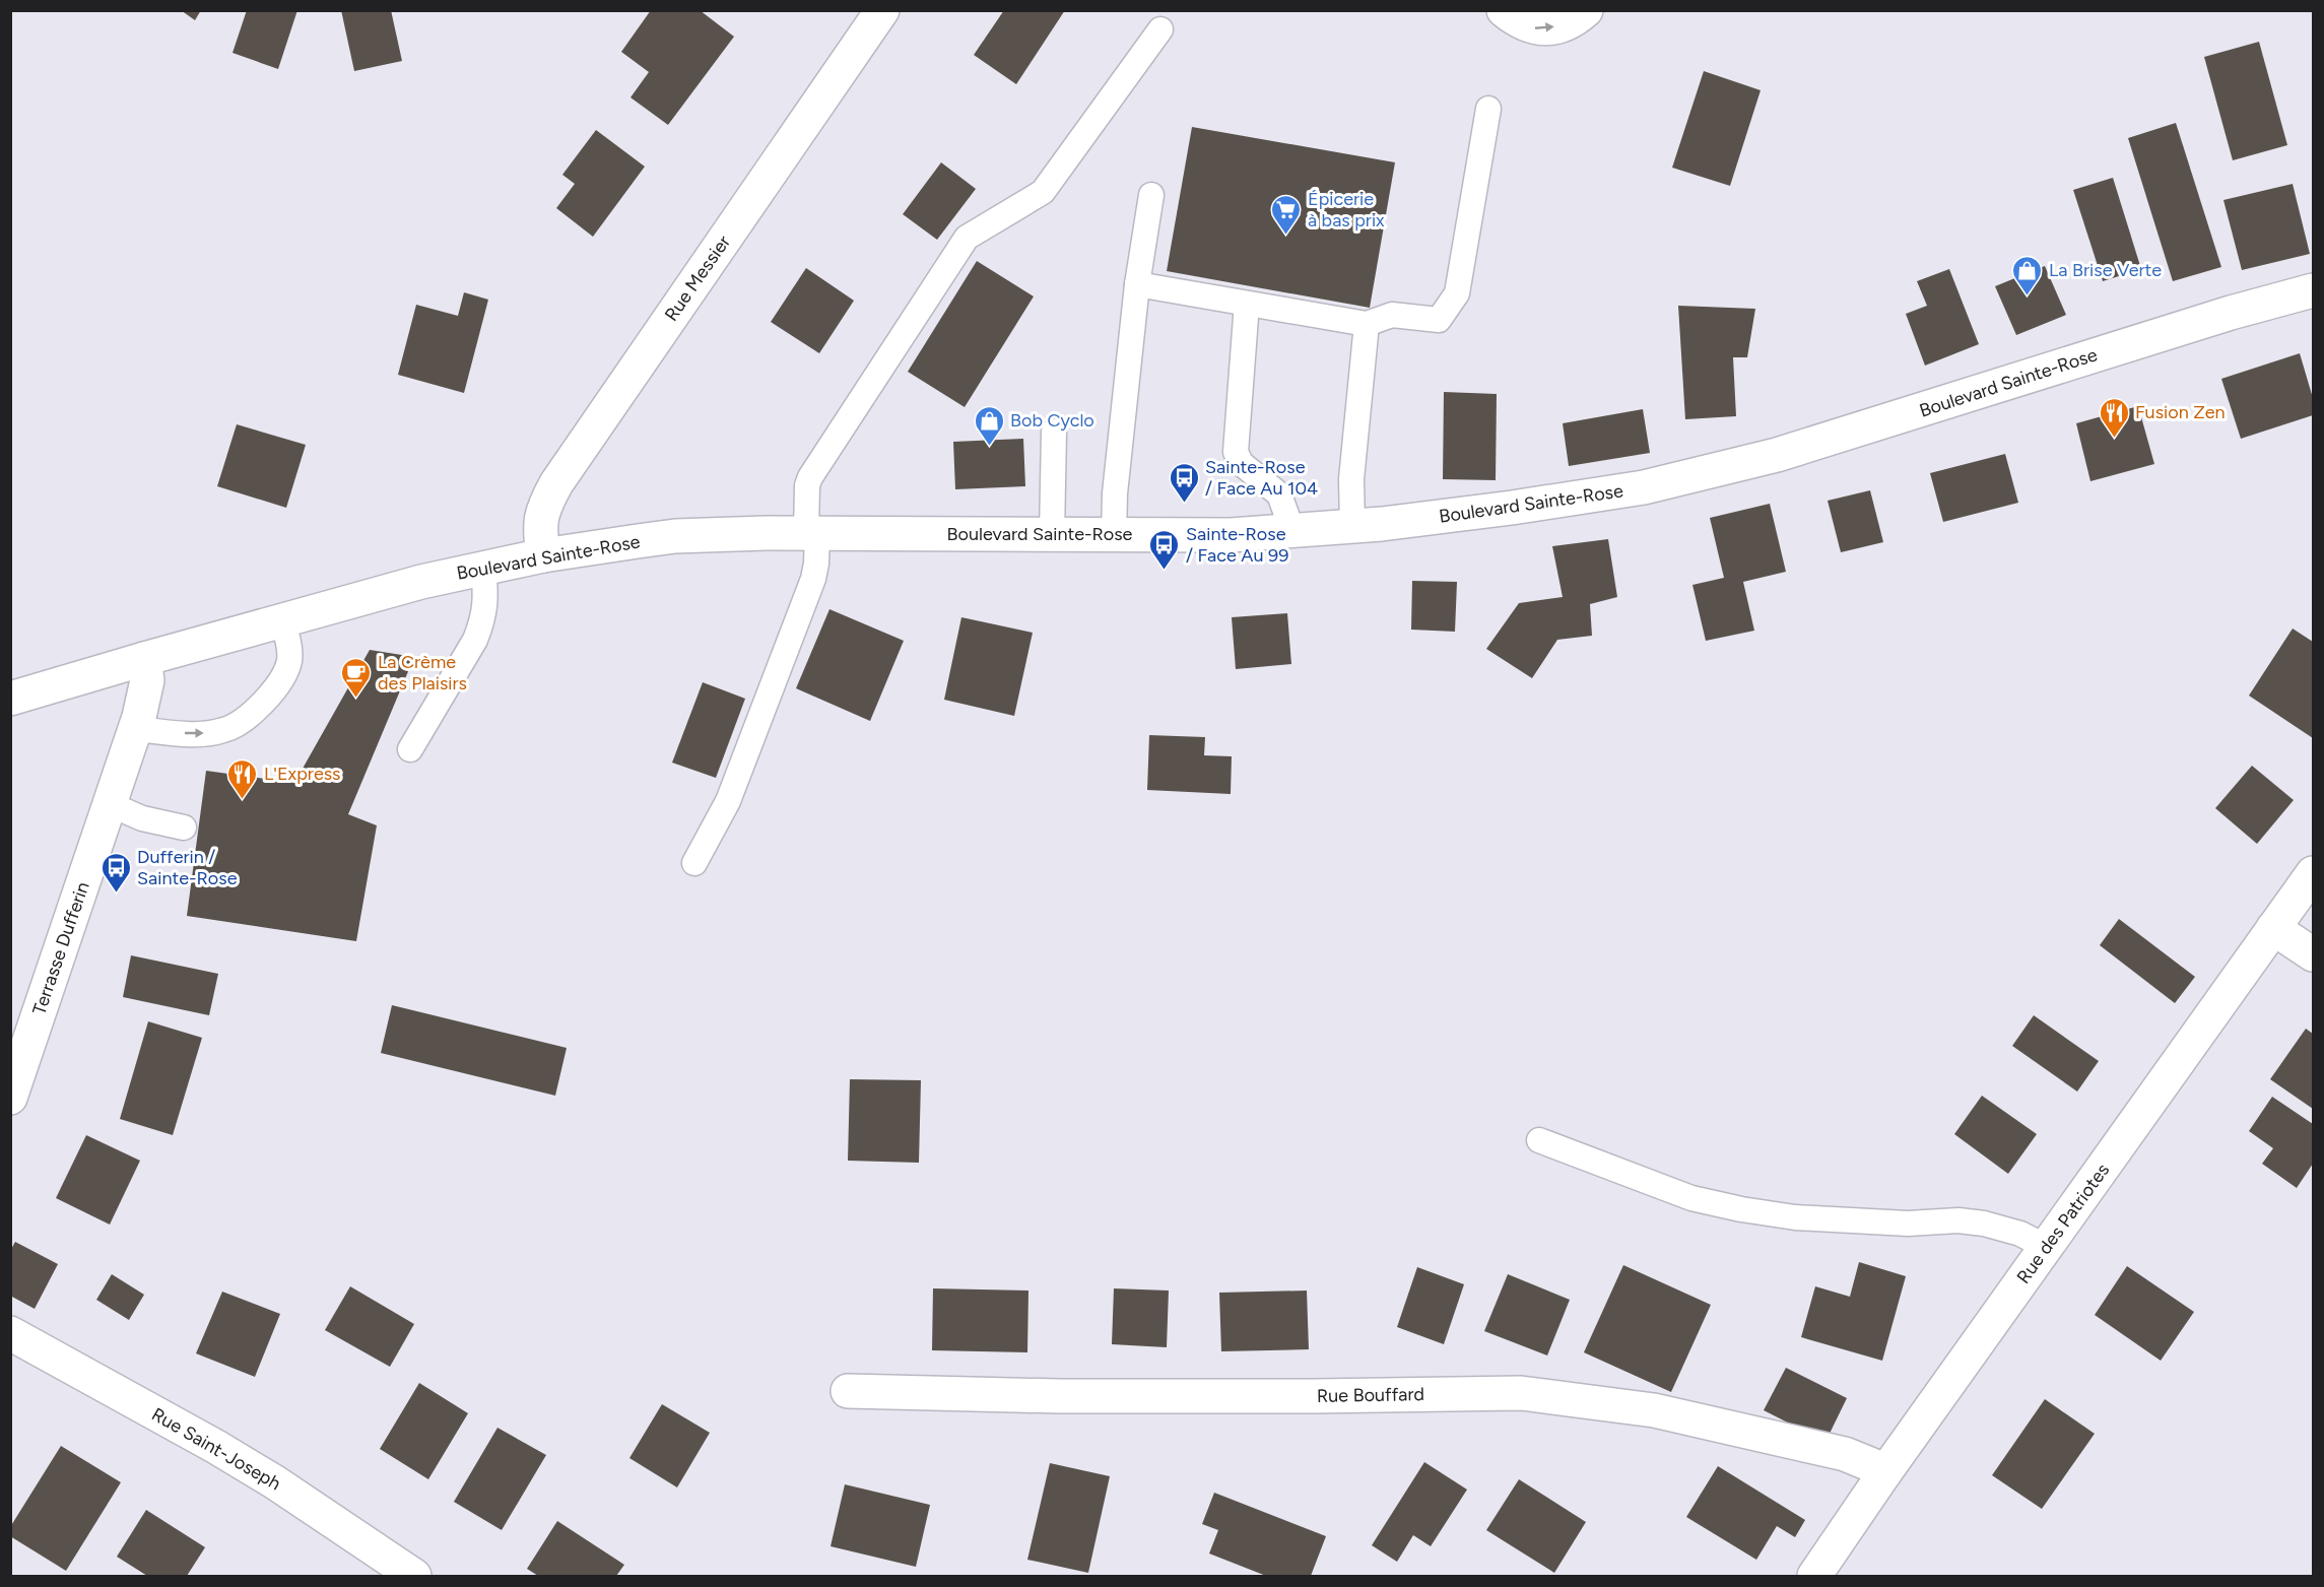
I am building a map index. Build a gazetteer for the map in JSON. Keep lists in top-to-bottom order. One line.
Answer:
{"streets":{"street":["Rue Messier","Boulevard Sainte-Rose","Terrasse Dufferin","Rue des Patriotes","Rue Bouffard","Rue Saint-Joseph"]},"crossings":[["Rue Messier","Boulevard Sainte-Rose"],["Boulevard Sainte-Rose","Terrasse Dufferin"],["Rue des Patriotes","Rue Bouffard"]],"places":{"supermarket":["Épicerie à bas prix"],"shop":["La Brise Verte","Bob Cyclo"],"restaurant":["Fusion Zen","L'Express"],"bus stop":["Sainte-Rose / Face Au 104","Sainte-Rose / Face Au 99","Dufferin / Sainte-Rose"],"cafe":["La Crème des Plaisirs"]}}
